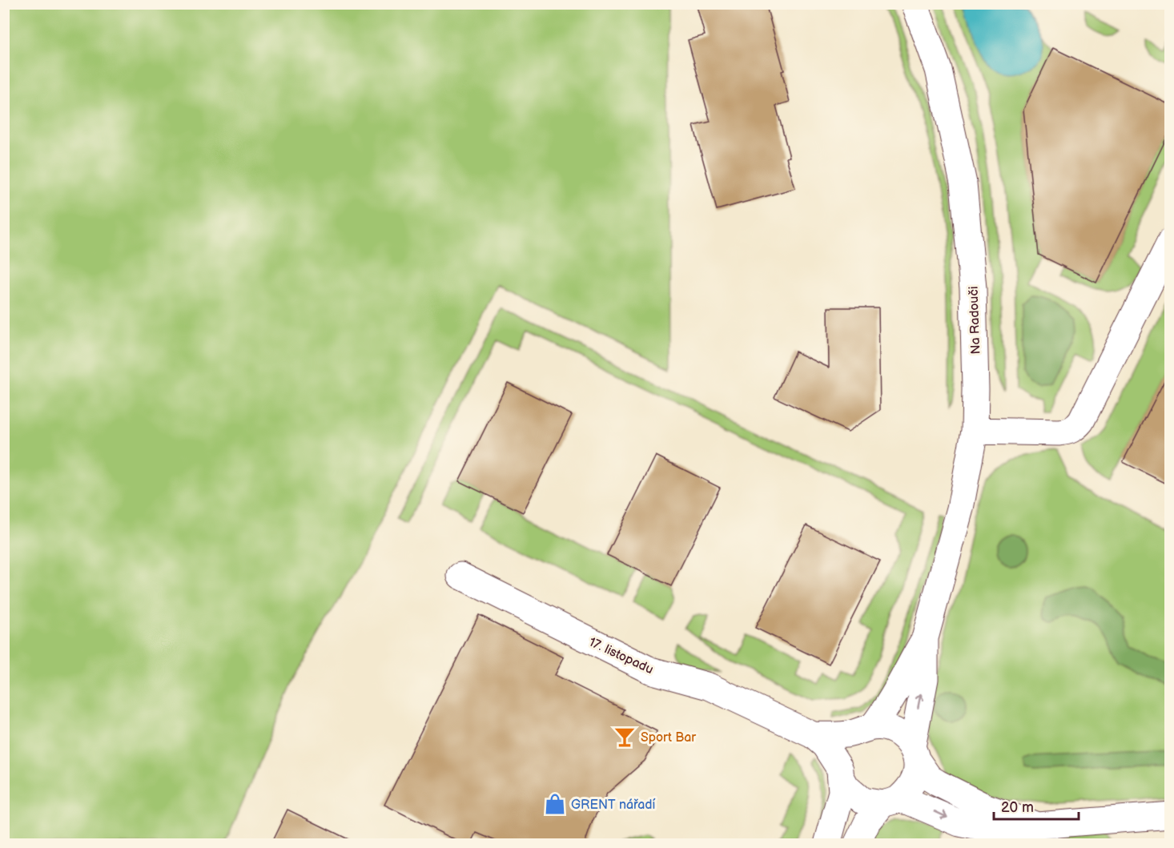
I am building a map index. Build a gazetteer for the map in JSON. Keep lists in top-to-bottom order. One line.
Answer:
{"streets":{"street":["Na Radouči","17. listopadu"]},"places":{"bar":["Sport Bar"],"shop":["GRENT nářadí"]},"scale_bar":"20 m"}
